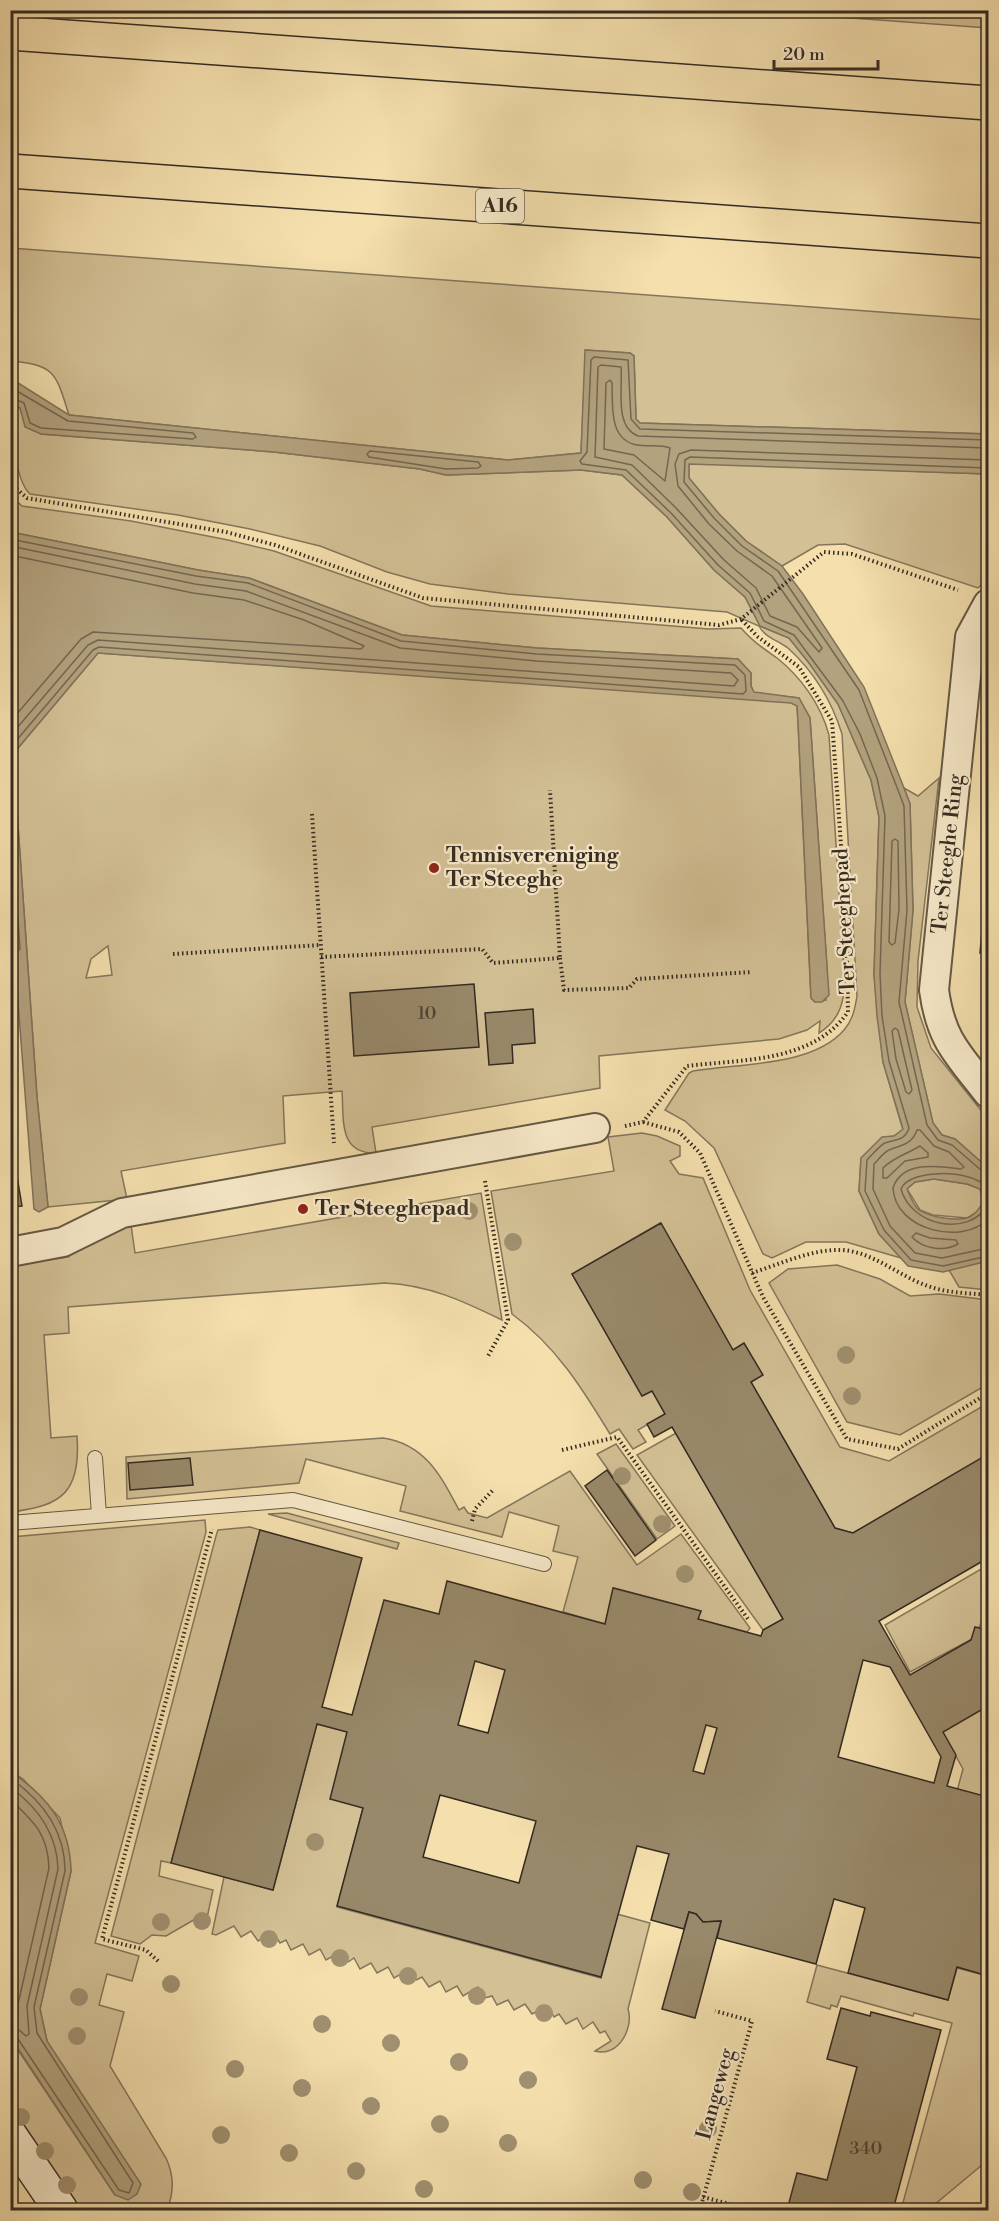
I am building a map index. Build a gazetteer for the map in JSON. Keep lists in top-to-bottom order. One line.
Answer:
{"streets":{"highway":["A16"],"street":["Ter Steeghe Ring"],"path":["Ter Steeghepad","Langeweg"]},"places":["Tennisvereniging Ter Steeghe","Ter Steeghepad"],"house_numbers":["10","340"],"scale_bar":"20 m"}
